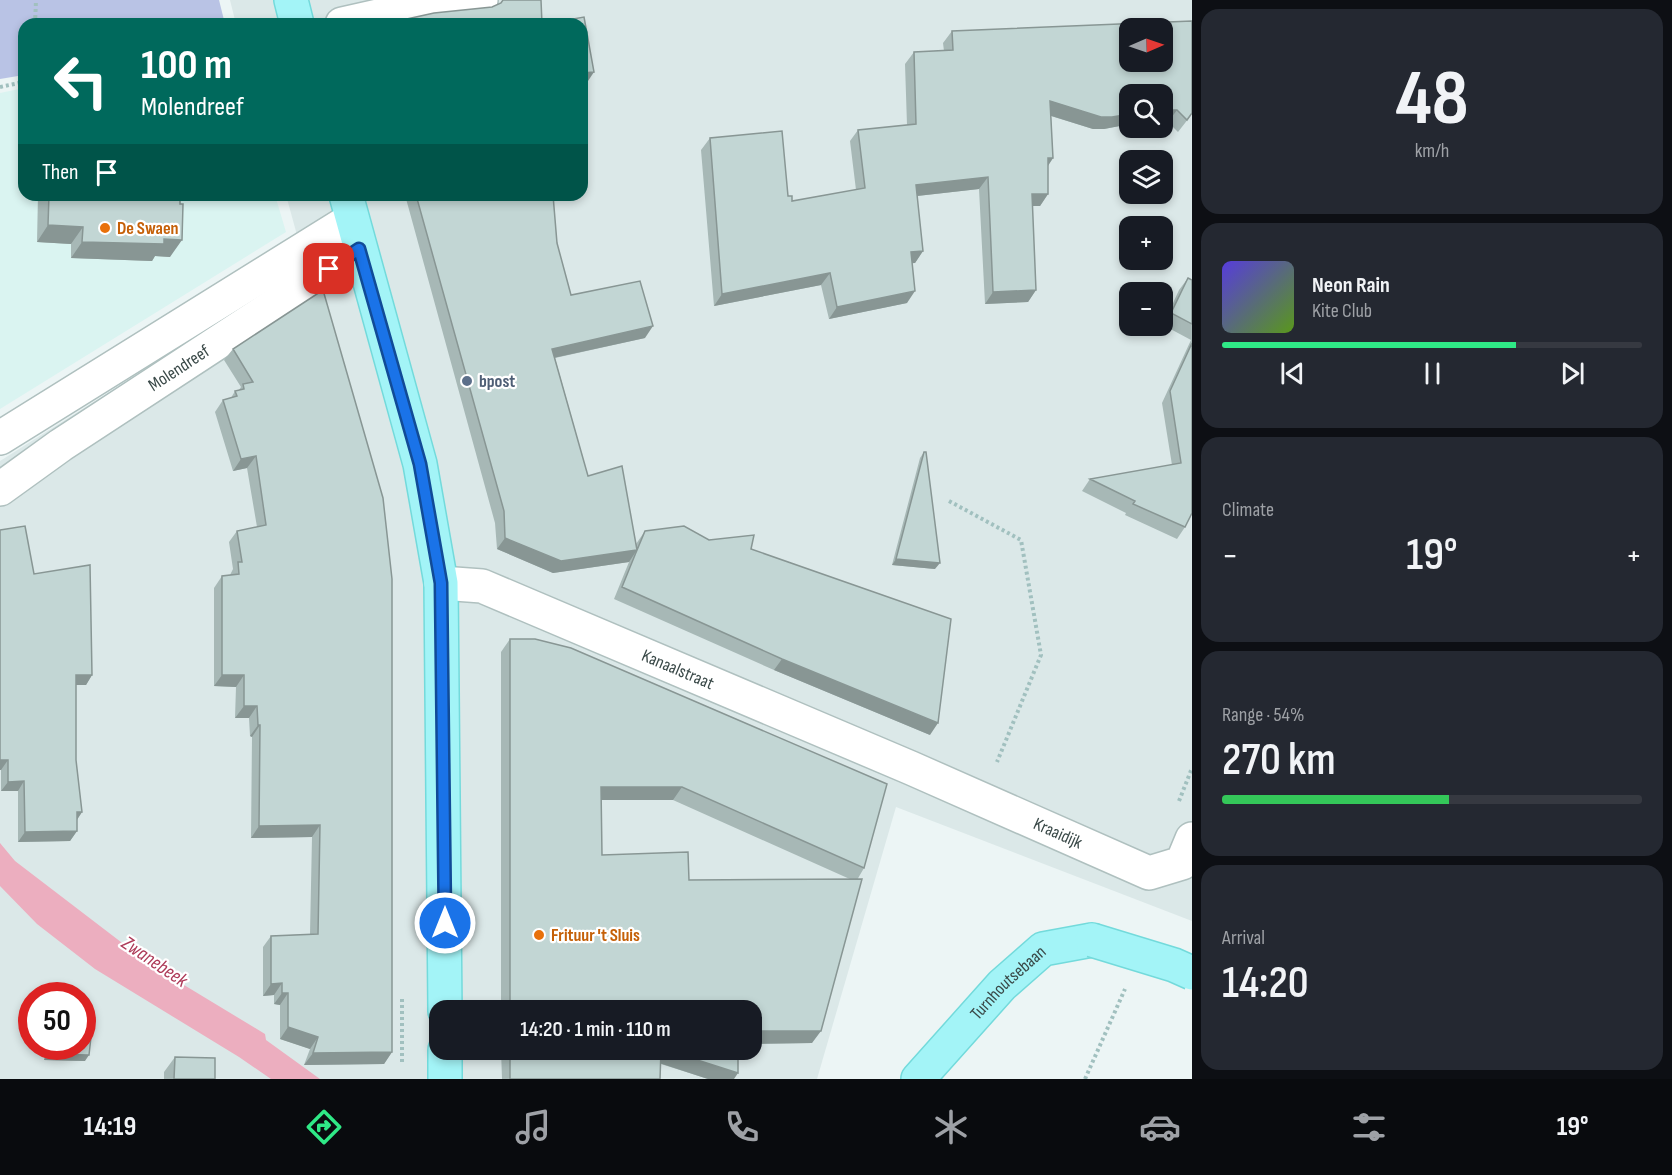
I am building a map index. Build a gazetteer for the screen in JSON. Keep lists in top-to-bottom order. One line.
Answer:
{"streets":{"main road":["Turnhoutsebaan"],"street":["Molendreef","Kanaalstraat","Kraaidijk"]},"crossings":[["Kanaalstraat","Kraaidijk"]],"water":["Zwanebeek"],"places":["De Swaen","bpost","Frituur 't Sluis"],"north":"right","page":{"tile":[["48","km/h"],"Climate",["Range · 54%","270 km"],["Arrival","14:20"]],"map_buttons":["+","−"],"turn":["100 m","Molendreef"],"then":"Then","song":["Neon Rain","Kite Club"],"heat":["−","19°","+"],"limit":"50","trip":"14:20 · 1 min · 110 m","tabs":["14:19","19°"]}}
